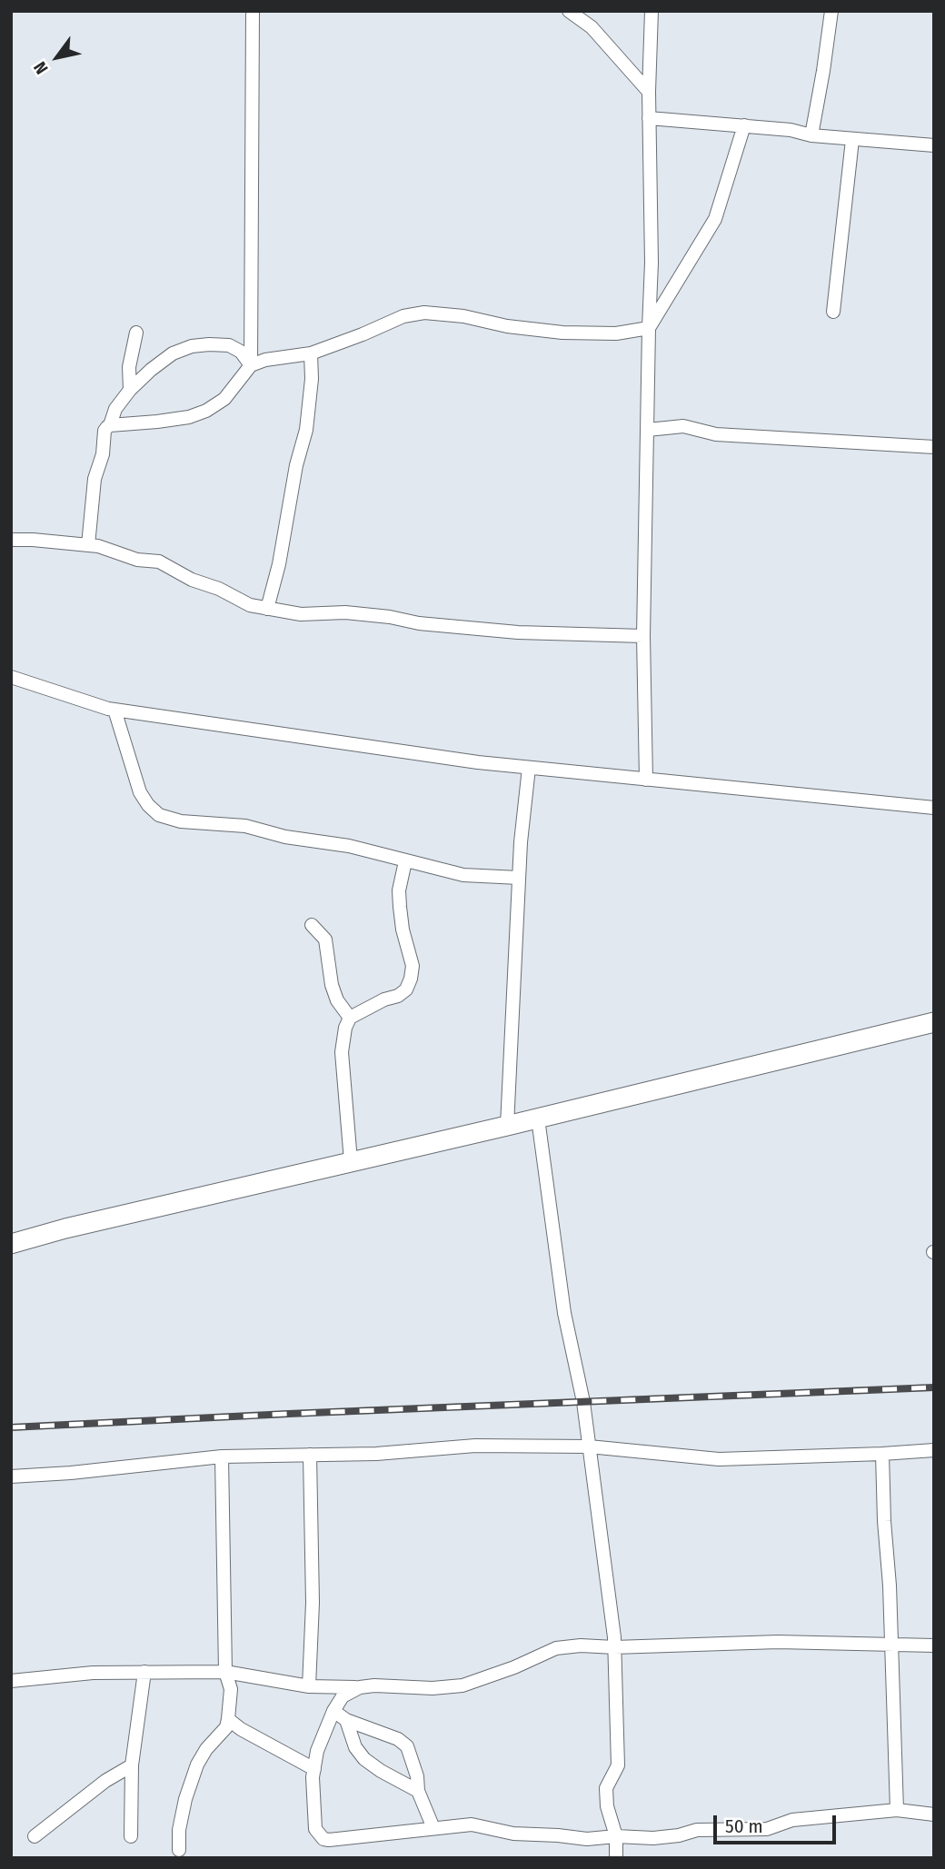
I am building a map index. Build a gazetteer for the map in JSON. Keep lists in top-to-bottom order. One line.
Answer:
{"scale_bar":"50 m","north":"bottom left"}
